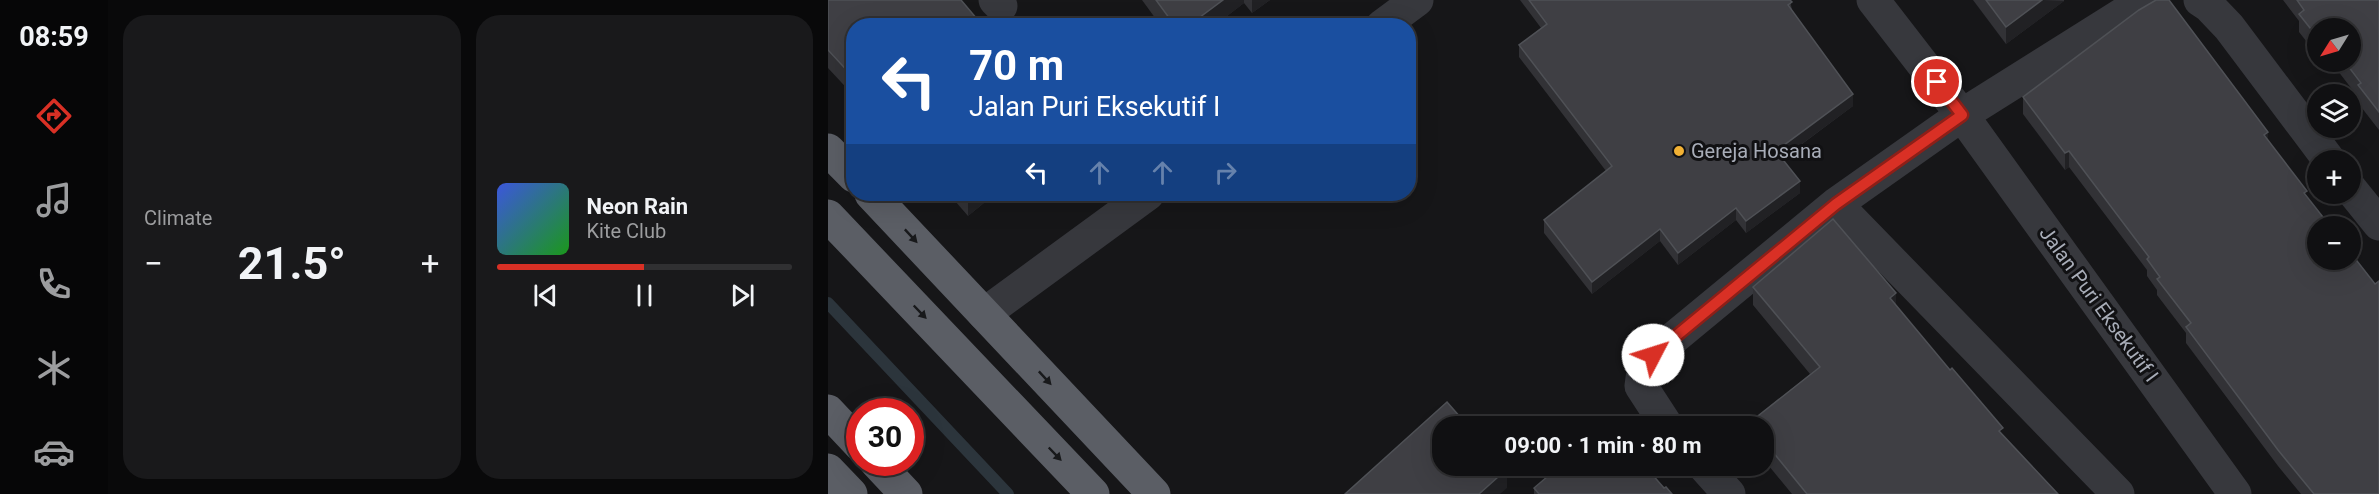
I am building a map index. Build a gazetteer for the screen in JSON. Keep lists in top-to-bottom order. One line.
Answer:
{"streets":{"street":["Jalan Puri Eksekutif I"]},"places":["Gereja Hosana"],"north":"bottom left","page":{"tabs":"08:59","tile":"Climate","map_buttons":["+","−"],"turn":["70 m","Jalan Puri Eksekutif I"],"song":["Neon Rain","Kite Club"],"heat":["−","21.5°","+"],"limit":"30","trip":"09:00 · 1 min · 80 m"}}
